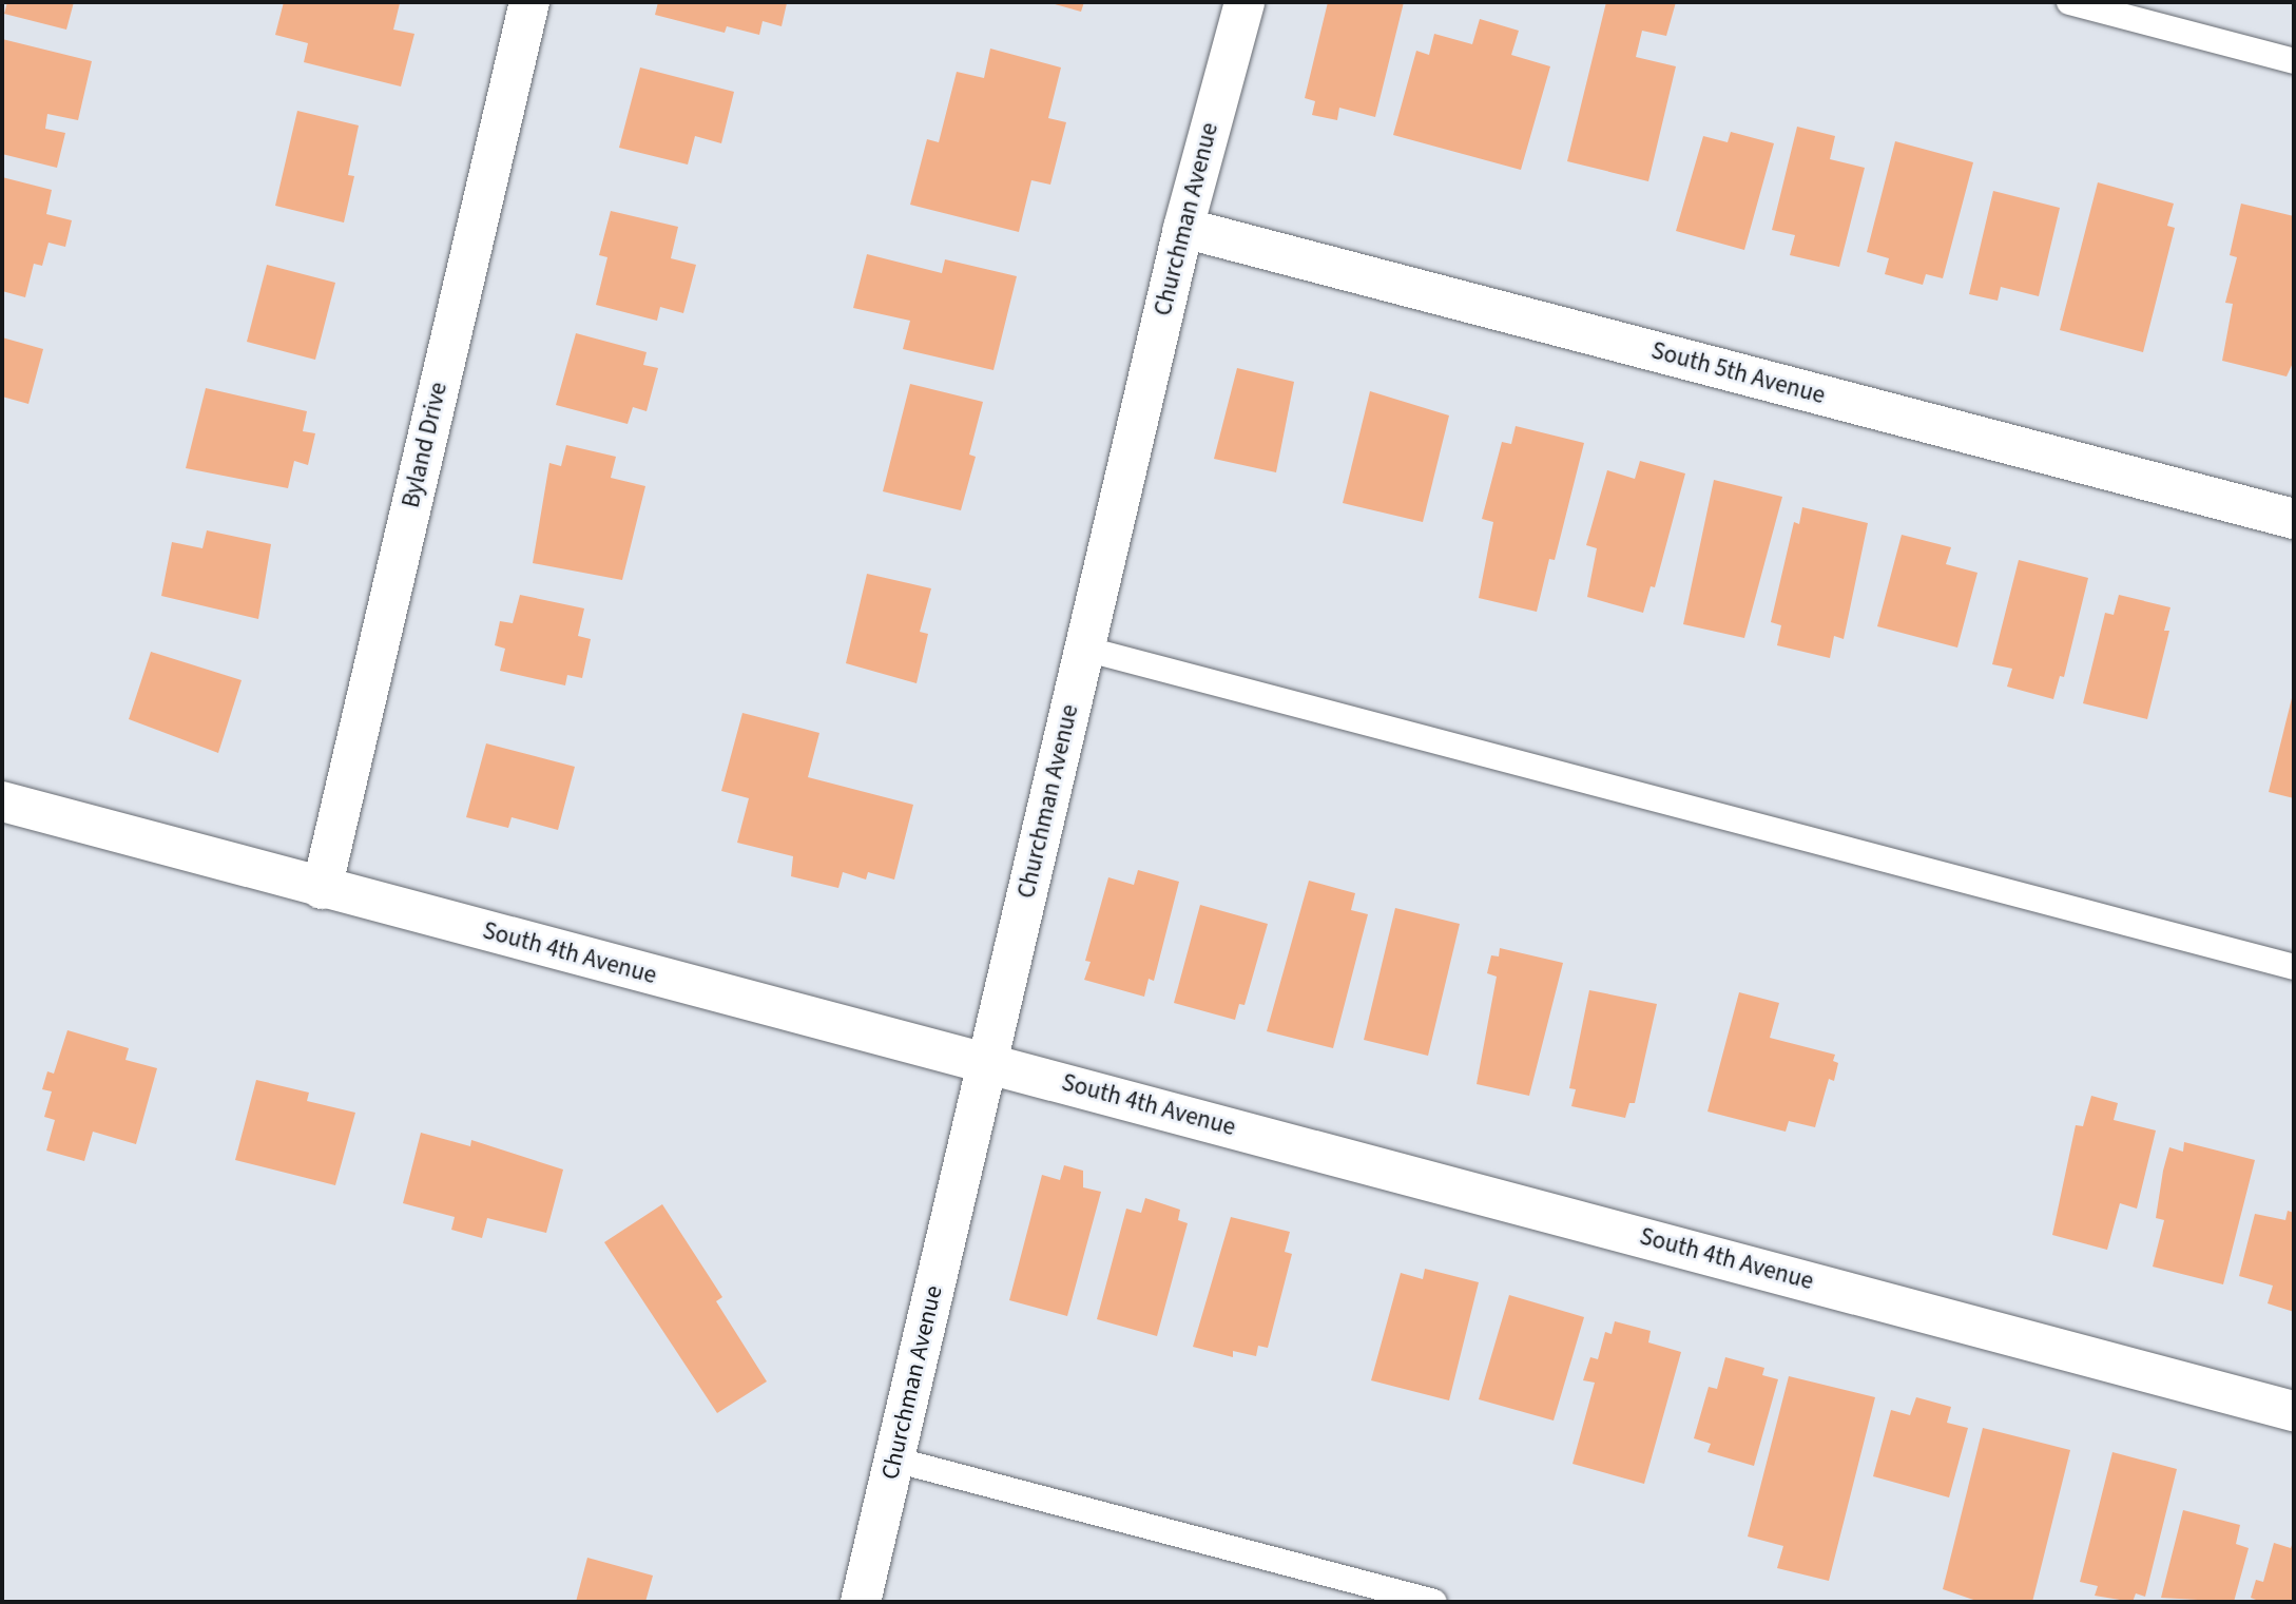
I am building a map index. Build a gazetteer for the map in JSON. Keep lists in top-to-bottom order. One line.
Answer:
{"streets":{"street":["Churchman Avenue","South 5th Avenue","Byland Drive","South 4th Avenue"]},"crossings":[["Churchman Avenue","South 5th Avenue"],["Churchman Avenue","South 4th Avenue"],["Byland Drive","South 4th Avenue"]]}
